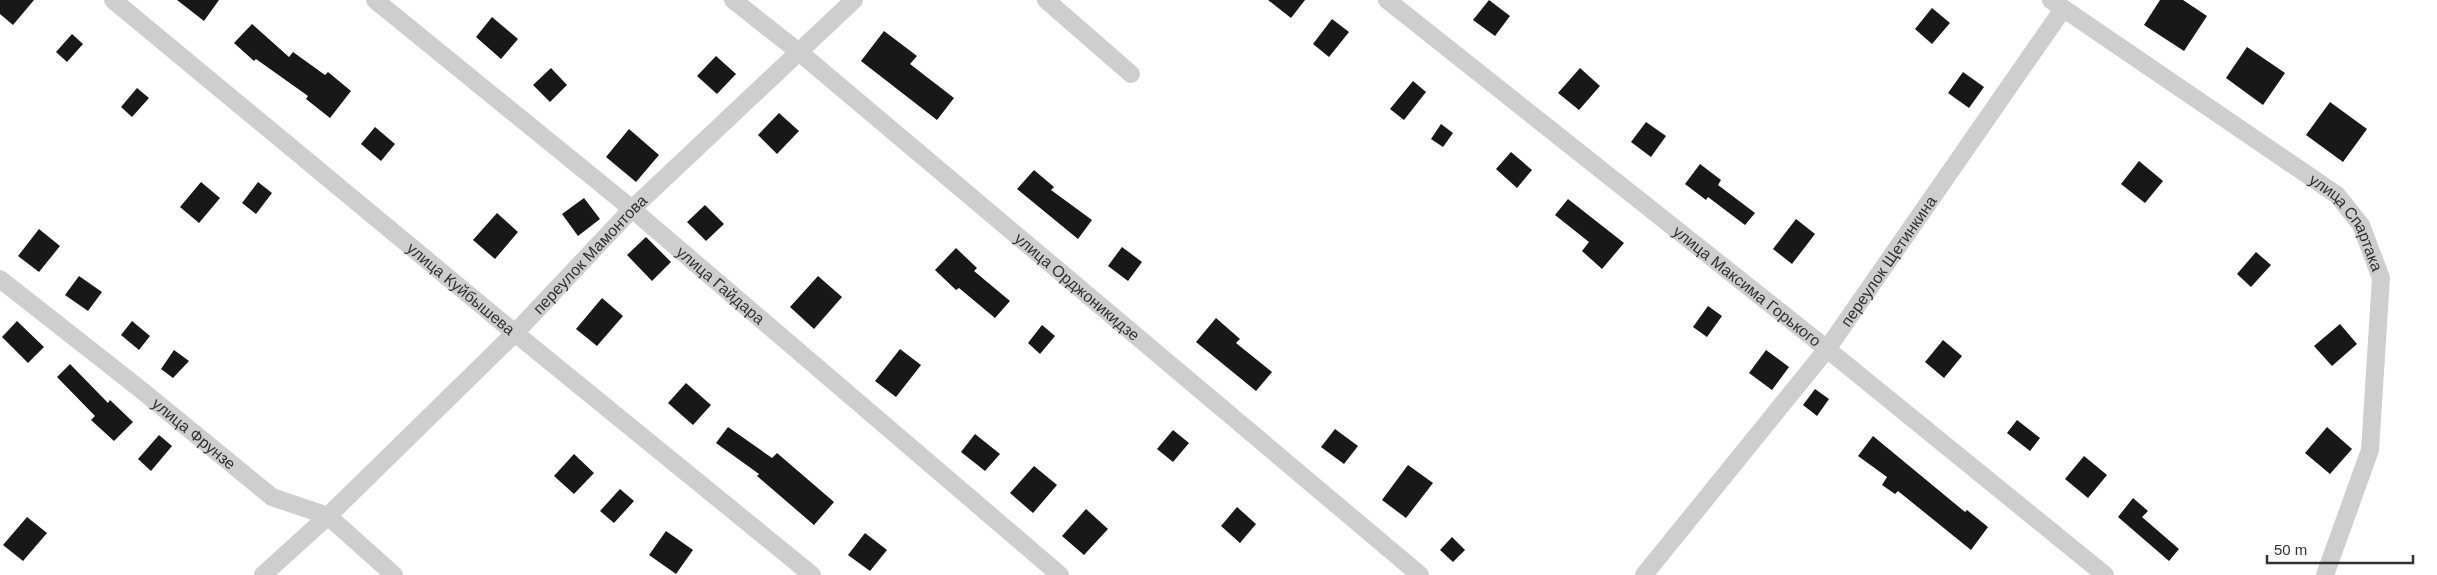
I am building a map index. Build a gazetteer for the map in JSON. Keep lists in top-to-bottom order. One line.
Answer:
{"streets":{"street":["улица Спартака","переулок Мамонтова","переулок Щетинкина","улица Гайдара","улица Орджоникидзе","улица Максима Горького","улица Куйбышева","улица Фрунзе"]},"crossings":[["улица Спартака","переулок Щетинкина"],["переулок Мамонтова","улица Гайдара"],["переулок Мамонтова","улица Орджоникидзе"],["переулок Мамонтова","улица Куйбышева"],["переулок Мамонтова","улица Фрунзе"],["переулок Щетинкина","улица Максима Горького"]],"scale_bar":"50 m"}
